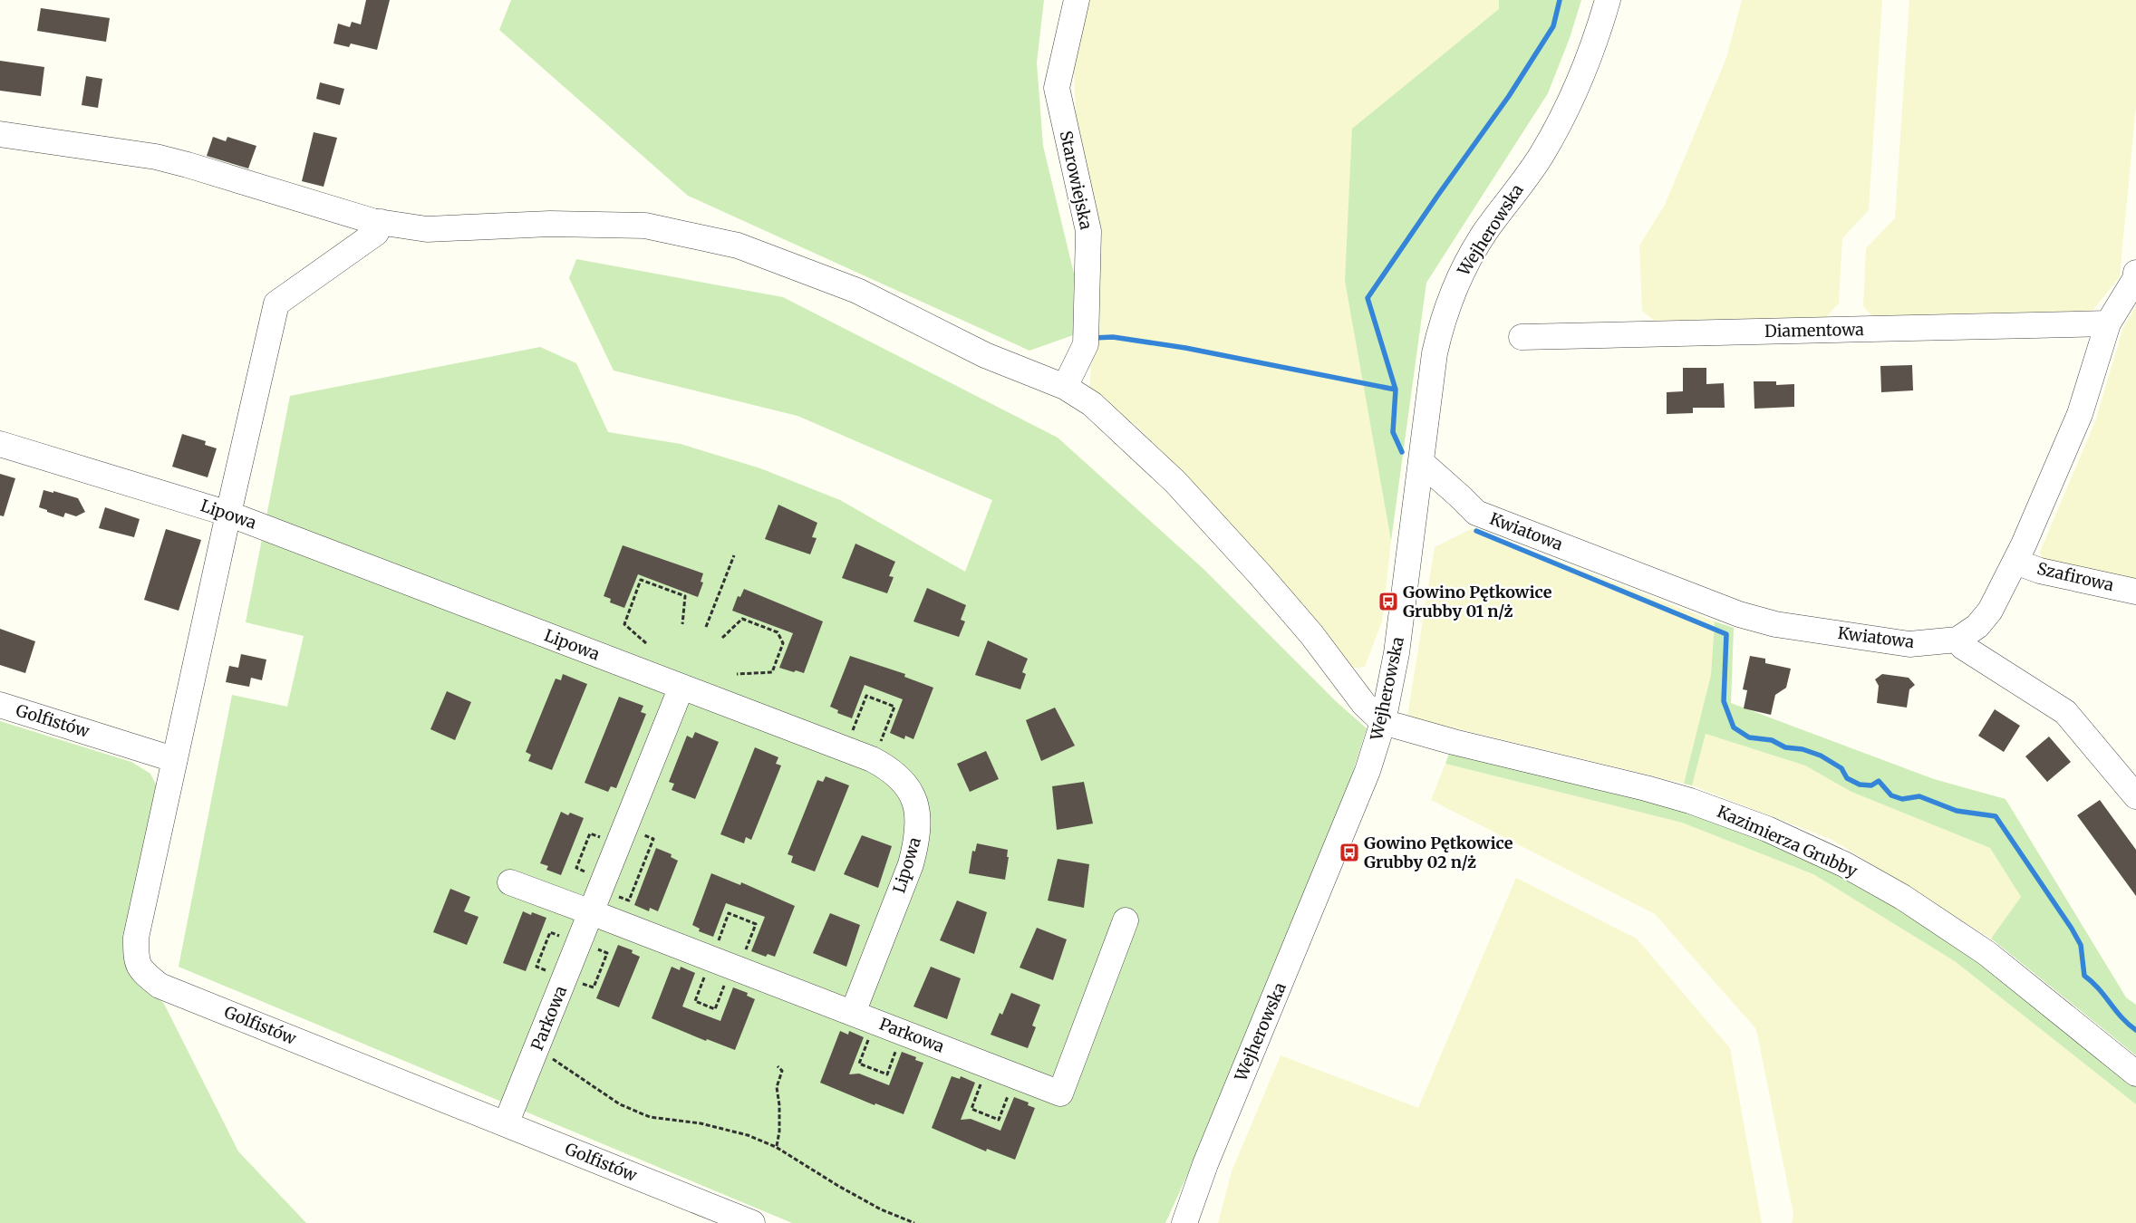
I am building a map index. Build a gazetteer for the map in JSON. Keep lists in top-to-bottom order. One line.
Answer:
{"streets":{"street":["Starowiejska","Wejherowska","Diamentowa","Lipowa","Kwiatowa","Szafirowa","Golfistów","Kazimierza Grubby","Parkowa"]},"crossings":[["Wejherowska","Kwiatowa"],["Wejherowska","Kazimierza Grubby"],["Diamentowa","Kwiatowa"],["Lipowa","Parkowa"],["Kwiatowa","Szafirowa"],["Golfistów","Parkowa"]],"places":{"bus stop":["Gowino Pętkowice Grubby 01 n/ż","Gowino Pętkowice Grubby 02 n/ż"]}}
